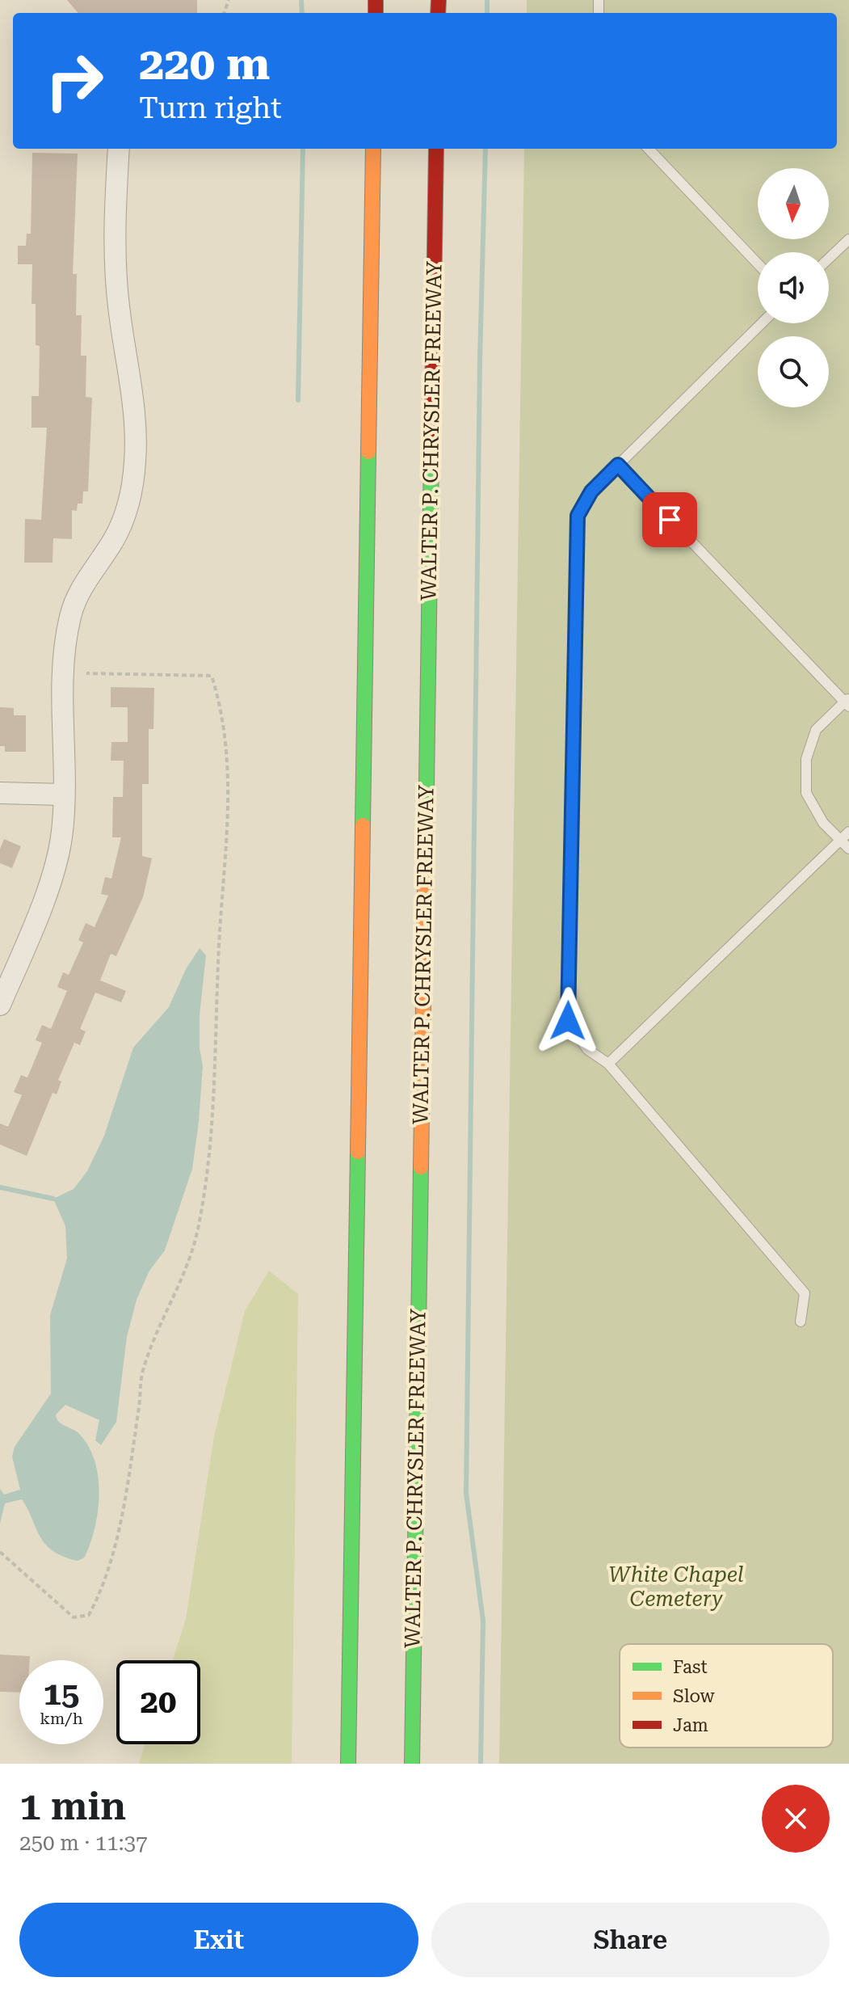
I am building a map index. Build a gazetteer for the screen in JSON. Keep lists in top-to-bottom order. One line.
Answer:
{"streets":{"highway":["WALTER P. CHRYSLER FREEWAY"]},"parks":["White Chapel Cemetery"],"legend":["Fast","Slow","Jam"],"north":"bottom","page":{"turn":["220 m","Turn right"],"speed":"15 km/h","limit":"20","heading":["1 min","250 m · 11:37"],"buttons":["Exit","Share"]}}
